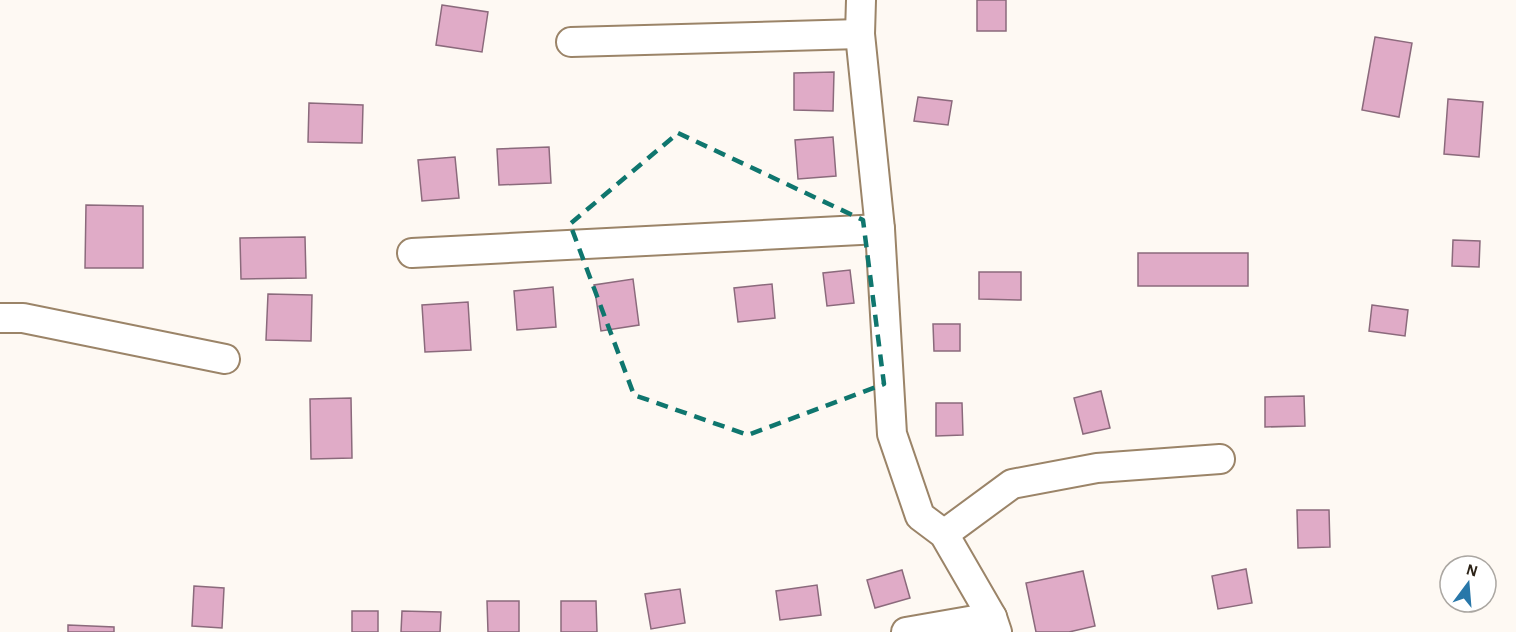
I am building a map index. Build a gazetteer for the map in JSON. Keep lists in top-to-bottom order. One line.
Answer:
{"north":"top"}
